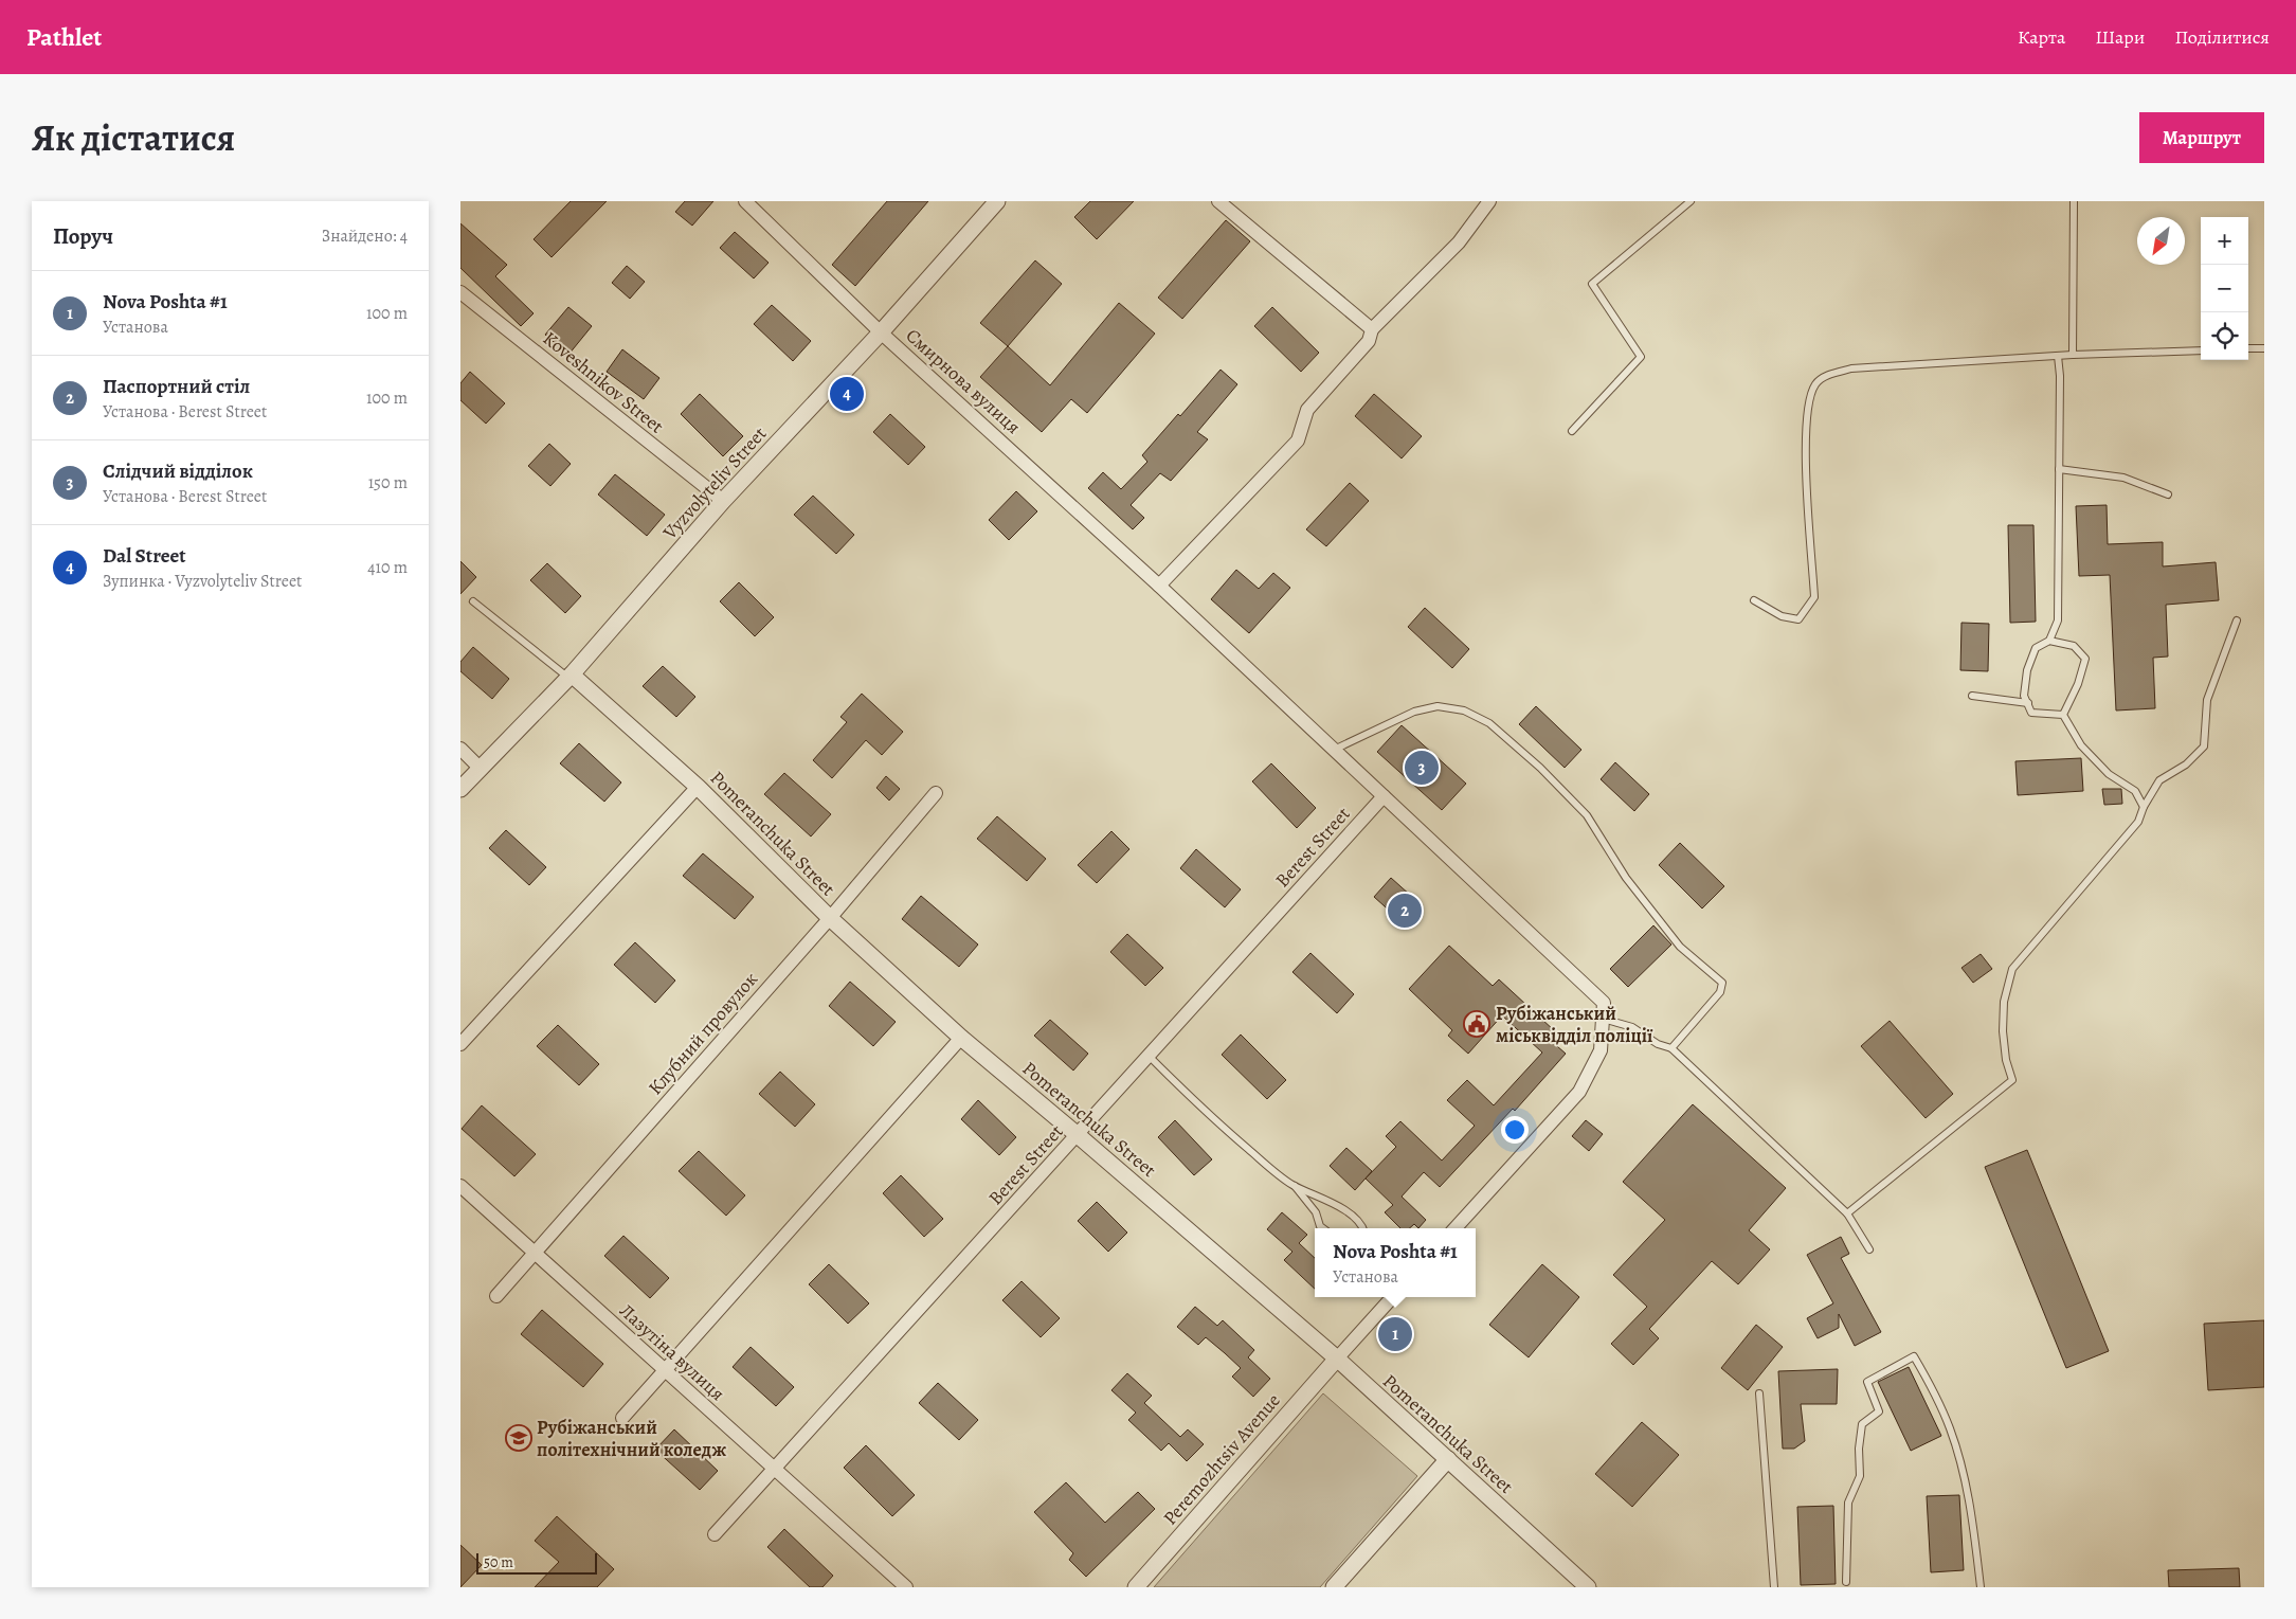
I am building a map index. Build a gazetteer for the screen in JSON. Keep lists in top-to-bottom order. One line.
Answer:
{"streets":{"street":["Смирнова вулиця","Koveshnikov Street","Vyzvolyteliv Street","Pomeranchuka Street","Berest Street","Клубний провулок","Лазутіна вулиця","Peremozhtsiv Avenue"]},"crossings":[["Смирнова вулиця","Vyzvolyteliv Street"],["Смирнова вулиця","Berest Street"],["Koveshnikov Street","Vyzvolyteliv Street"],["Vyzvolyteliv Street","Pomeranchuka Street"],["Pomeranchuka Street","Berest Street"],["Pomeranchuka Street","Клубний провулок"],["Pomeranchuka Street","Peremozhtsiv Avenue"],["Berest Street","Лазутіна вулиця"],["Клубний провулок","Лазутіна вулиця"]],"places":{"public building":["Рубіжанський міськвідділ поліції"],"school or university":["Рубіжанський політехнічний коледж"]},"scale_bar":"50 m","north":"bottom left","page":{"header":"Pathlet","nav":["Карта","Шари","Поділитися"],"title":"Як дістатися","buttons":"Маршрут","heading":["Поруч","Знайдено: 4"],"map_buttons":["+","−"],"list":[{"mark":"1","name":"Nova Poshta #1","note":"Установа","value":"100 m"},{"mark":"2","name":"Паспортний стіл","note":"Установа · Berest Street","value":"100 m"},{"mark":"3","name":"Слідчий відділок","note":"Установа · Berest Street","value":"150 m"},{"mark":"4","name":"Dal Street","note":"Зупинка · Vyzvolyteliv Street","value":"410 m"}],"pins":["4","3","2","1"],"popup":["Nova Poshta #1","Установа"],"scale":"50 m"}}
